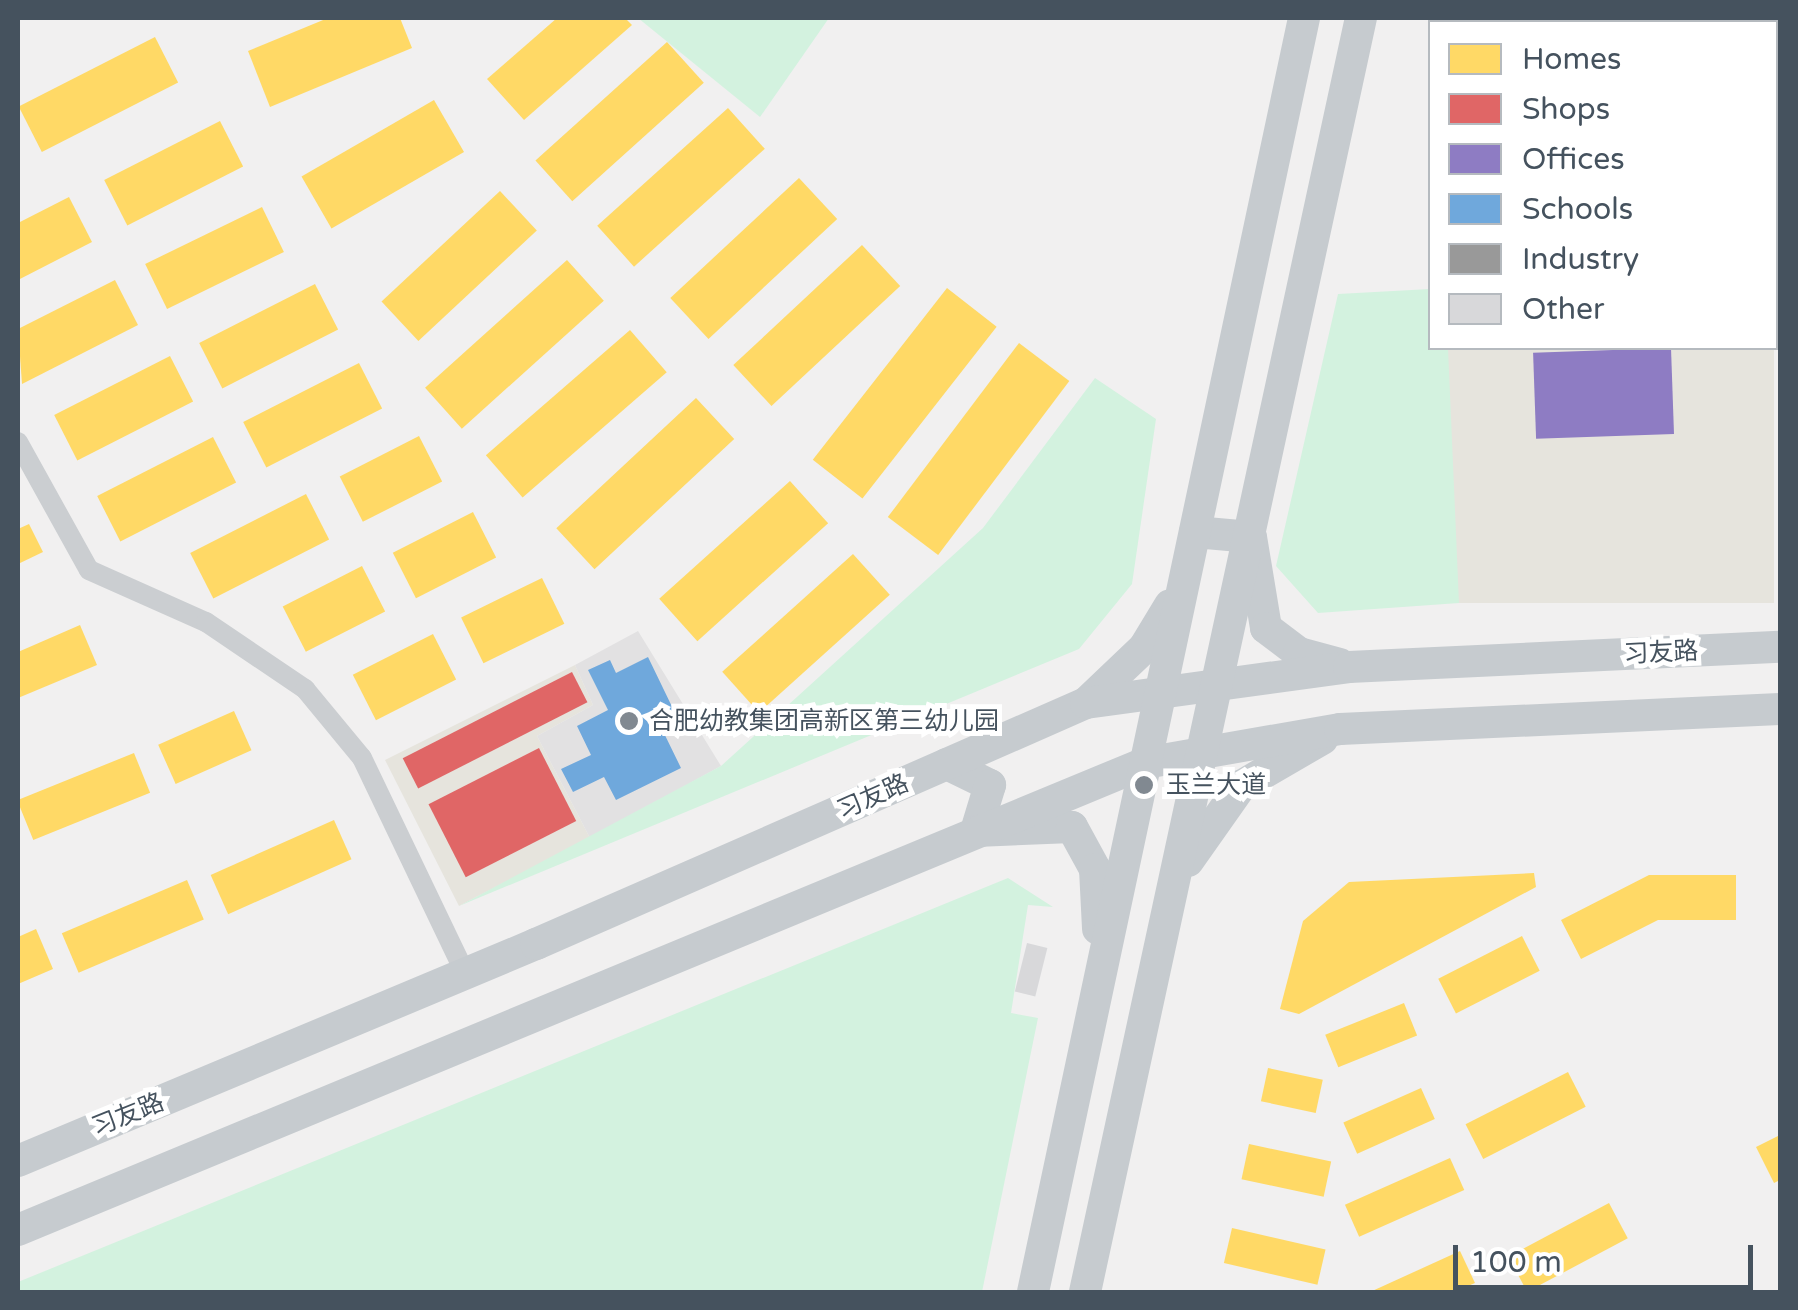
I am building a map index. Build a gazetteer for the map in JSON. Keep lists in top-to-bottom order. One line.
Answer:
{"streets":{"main road":["习友路"]},"places":["合肥幼教集团高新区第三幼儿园","玉兰大道"],"legend":["Homes","Shops","Offices","Schools","Industry","Other"],"scale_bar":"100 m"}
